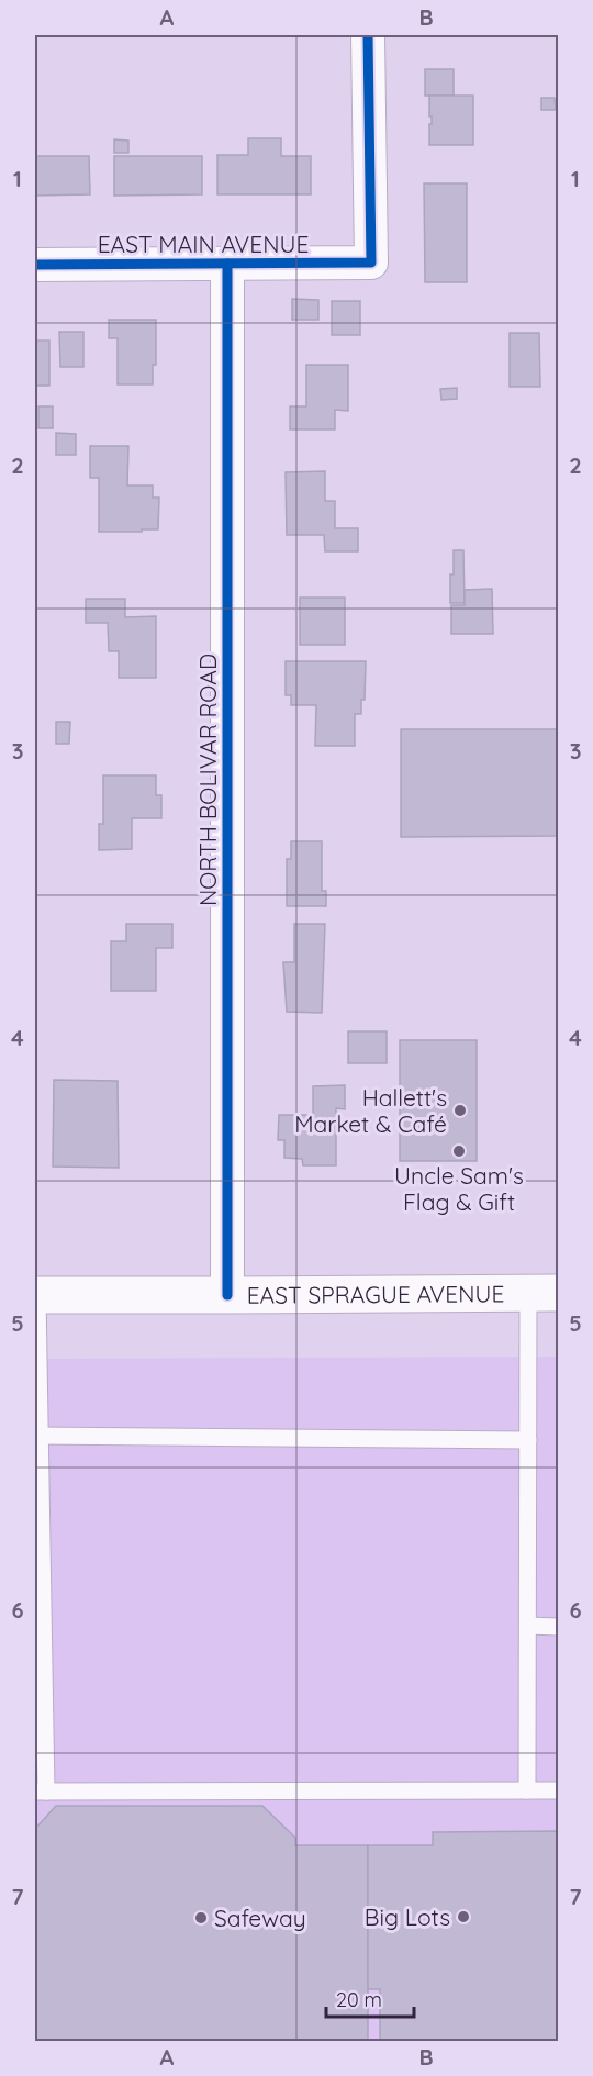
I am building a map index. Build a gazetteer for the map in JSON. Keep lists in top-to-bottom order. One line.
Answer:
{"streets":{"main road":["EAST SPRAGUE AVENUE"],"street":["EAST MAIN AVENUE","NORTH BOLIVAR ROAD"]},"crossings":[["EAST MAIN AVENUE","NORTH BOLIVAR ROAD"],["NORTH BOLIVAR ROAD","EAST SPRAGUE AVENUE"]],"places":["Hallett's Market & Café","Uncle Sam's Flag & Gift","Big Lots","Safeway"],"scale_bar":"20 m","grid":{"columns":["A","B"],"rows":["1","2","3","4","5","6","7"]}}
